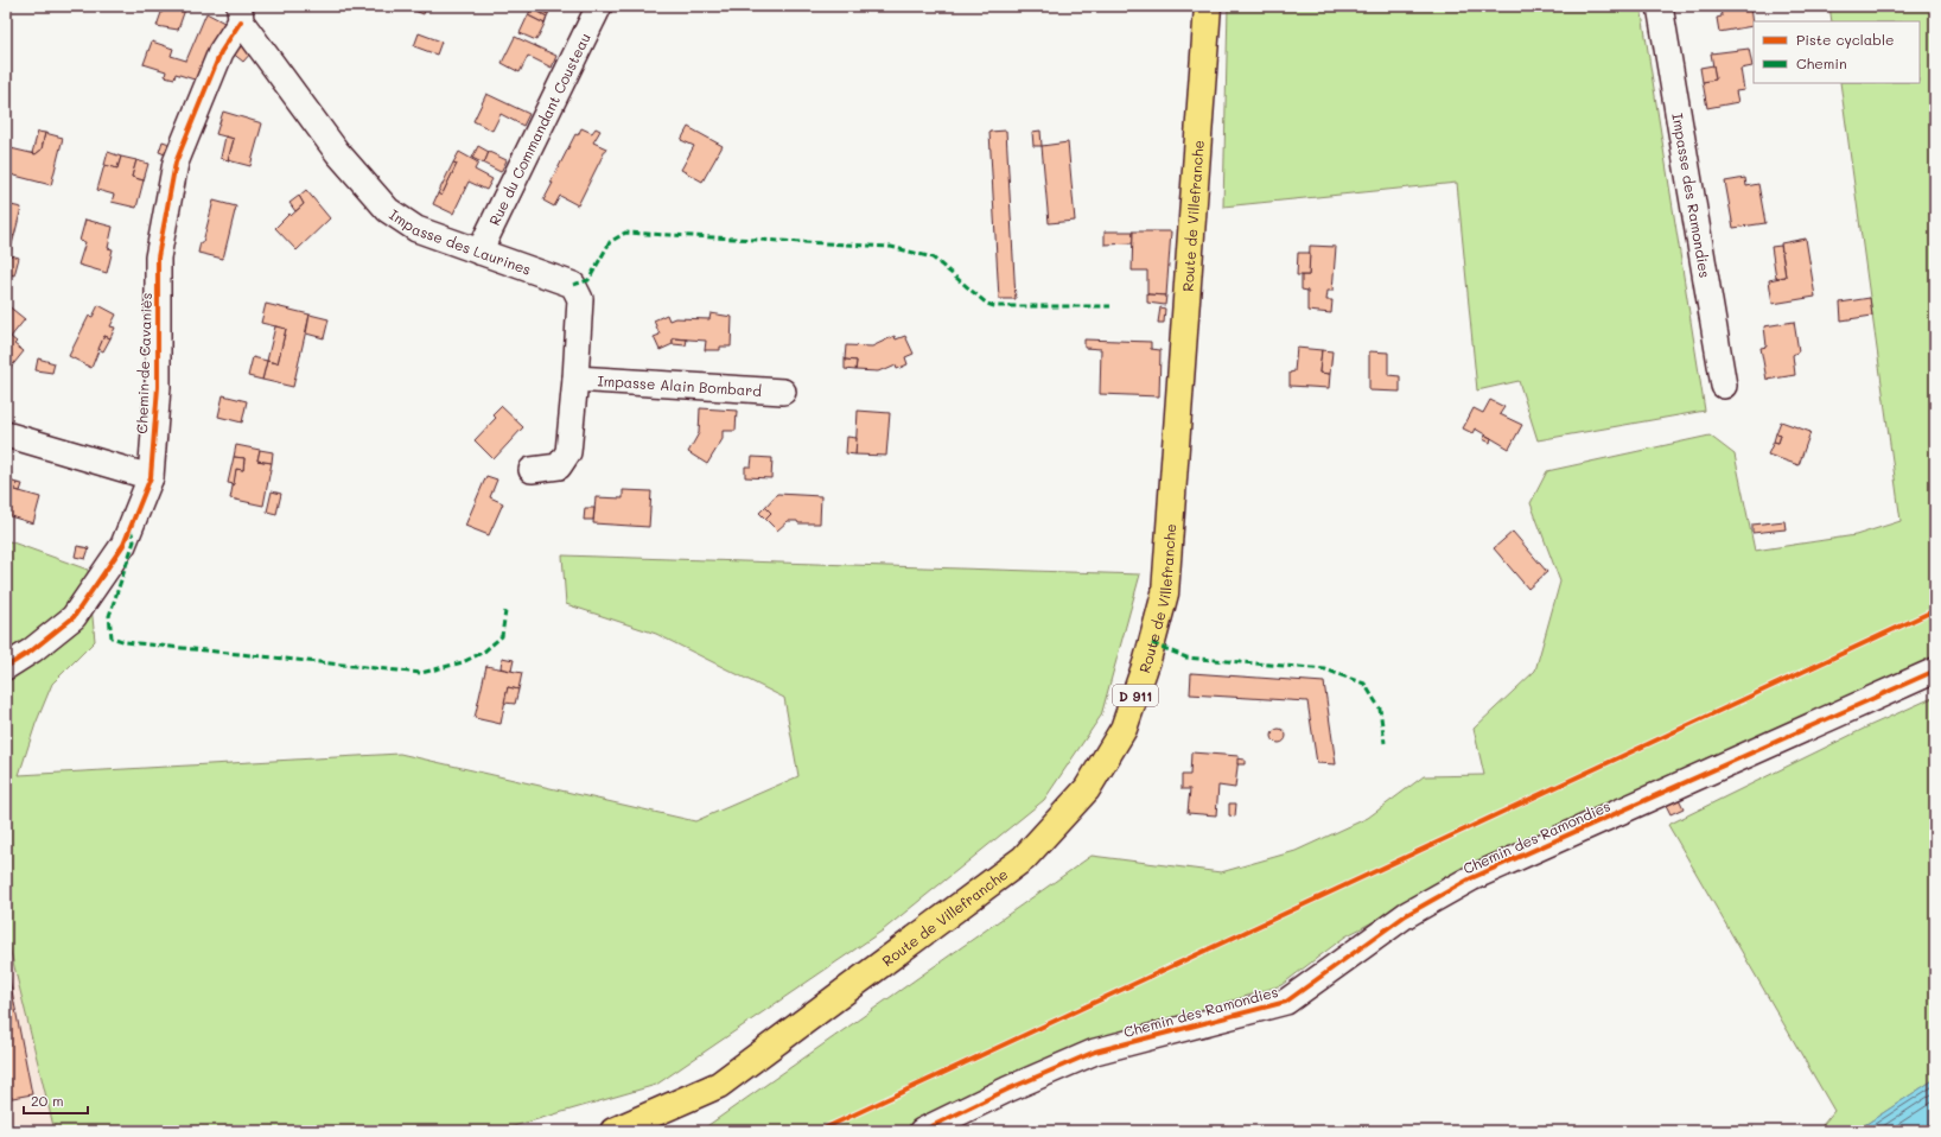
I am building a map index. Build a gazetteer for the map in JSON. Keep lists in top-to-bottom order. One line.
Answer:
{"streets":{"main road":["Route de Villefranche","D 911"],"street":["Rue du Commandant Cousteau","Impasse des Ramondies","Impasse des Laurines","Chemin de Cavaniès","Impasse Alain Bombard","Chemin des Ramondies"]},"crossings":[["Rue du Commandant Cousteau","Impasse des Laurines"],["Impasse des Laurines","Chemin de Cavaniès"],["Impasse des Laurines","Impasse Alain Bombard"]],"legend":["Piste cyclable","Chemin"],"scale_bar":"20 m"}
